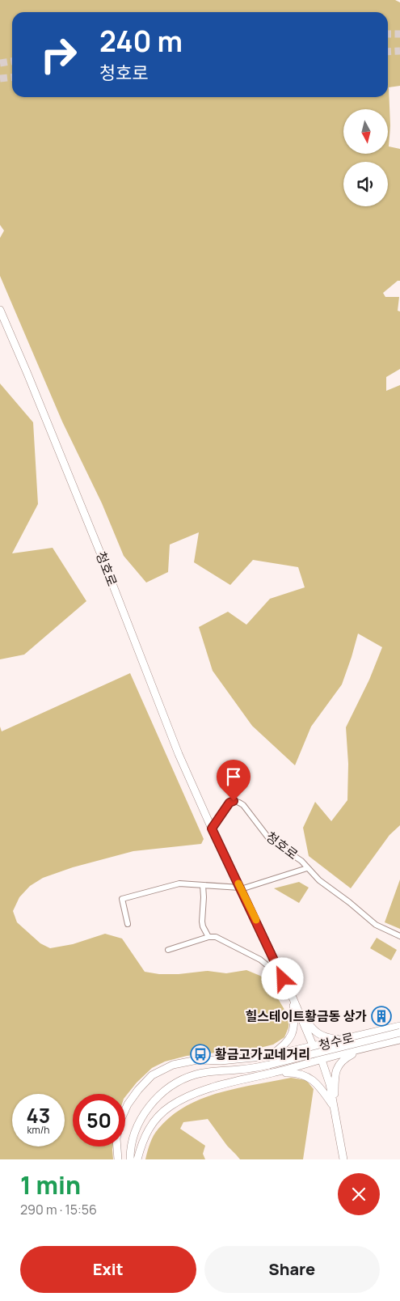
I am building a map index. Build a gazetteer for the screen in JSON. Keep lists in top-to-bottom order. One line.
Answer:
{"streets":{"main road":["청호로","청수로"]},"crossings":[["청호로","청수로"]],"places":{"building":["힐스테이트황금동 상가"],"bus stop":["황금고가교네거리"]},"north":"bottom","page":{"turn":["240 m","청호로"],"speed":"43 km/h","limit":"50","heading":["1 min","290 m · 15:56"],"buttons":["Exit","Share"]}}
